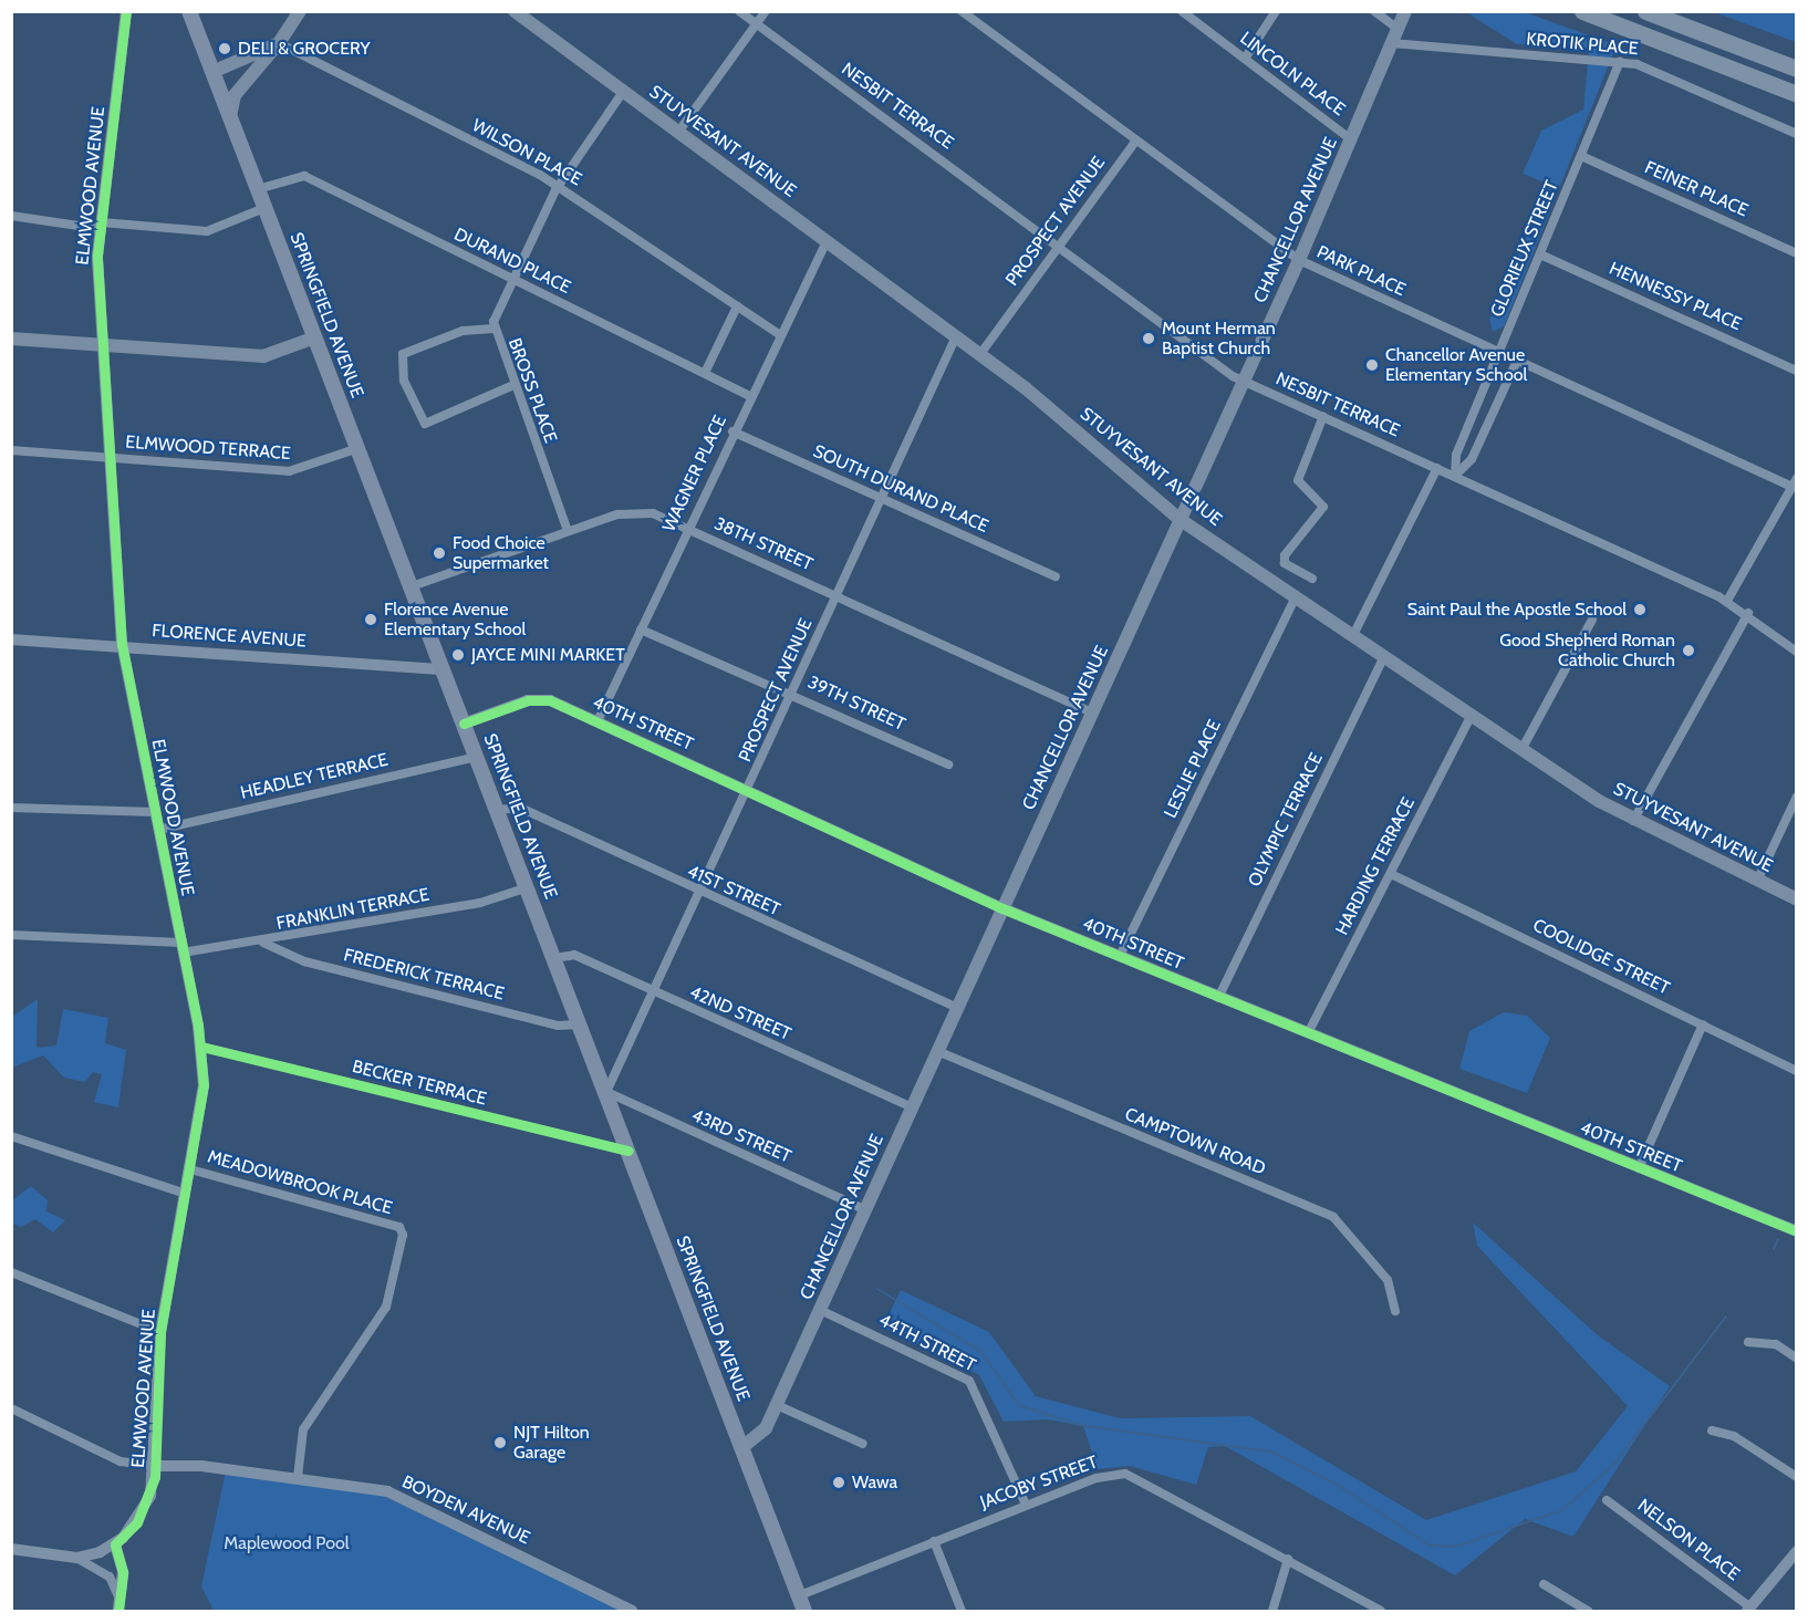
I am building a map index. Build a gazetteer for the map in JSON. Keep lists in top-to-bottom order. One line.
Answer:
{"streets":{"main road":["STUYVESANT AVENUE","CHANCELLOR AVENUE","SPRINGFIELD AVENUE"],"street":["KROTIK PLACE","LINCOLN PLACE","NESBIT TERRACE","WILSON PLACE","ELMWOOD AVENUE","FEINER PLACE","PROSPECT AVENUE","GLORIEUX STREET","DURAND PLACE","PARK PLACE","HENNESSY PLACE","BROSS PLACE","ELMWOOD TERRACE","WAGNER PLACE","SOUTH DURAND PLACE","38TH STREET","FLORENCE AVENUE","39TH STREET","40TH STREET","LESLIE PLACE","HEADLEY TERRACE","OLYMPIC TERRACE","HARDING TERRACE","41ST STREET","FRANKLIN TERRACE","COOLIDGE STREET","FREDERICK TERRACE","42ND STREET","BECKER TERRACE","43RD STREET","CAMPTOWN ROAD","MEADOWBROOK PLACE","44TH STREET","JACOBY STREET","BOYDEN AVENUE","NELSON PLACE"]},"crossings":[["KROTIK PLACE","CHANCELLOR AVENUE"],["KROTIK PLACE","GLORIEUX STREET"],["LINCOLN PLACE","CHANCELLOR AVENUE"],["NESBIT TERRACE","CHANCELLOR AVENUE"],["NESBIT TERRACE","PROSPECT AVENUE"],["NESBIT TERRACE","GLORIEUX STREET"],["STUYVESANT AVENUE","CHANCELLOR AVENUE"],["STUYVESANT AVENUE","PROSPECT AVENUE"],["STUYVESANT AVENUE","BROSS PLACE"],["STUYVESANT AVENUE","WAGNER PLACE"],["STUYVESANT AVENUE","LESLIE PLACE"],["STUYVESANT AVENUE","OLYMPIC TERRACE"],["STUYVESANT AVENUE","HARDING TERRACE"],["WILSON PLACE","BROSS PLACE"],["WILSON PLACE","WAGNER PLACE"],["ELMWOOD AVENUE","ELMWOOD TERRACE"],["ELMWOOD AVENUE","FLORENCE AVENUE"],["ELMWOOD AVENUE","HEADLEY TERRACE"],["ELMWOOD AVENUE","FRANKLIN TERRACE"],["ELMWOOD AVENUE","BECKER TERRACE"],["ELMWOOD AVENUE","MEADOWBROOK PLACE"],["ELMWOOD AVENUE","BOYDEN AVENUE"],["FEINER PLACE","GLORIEUX STREET"],["CHANCELLOR AVENUE","PARK PLACE"],["CHANCELLOR AVENUE","SPRINGFIELD AVENUE"],["CHANCELLOR AVENUE","38TH STREET"],["CHANCELLOR AVENUE","40TH STREET"],["CHANCELLOR AVENUE","41ST STREET"],["CHANCELLOR AVENUE","42ND STREET"],["CHANCELLOR AVENUE","43RD STREET"],["CHANCELLOR AVENUE","CAMPTOWN ROAD"],["CHANCELLOR AVENUE","44TH STREET"],["PROSPECT AVENUE","PARK PLACE"],["PROSPECT AVENUE","SPRINGFIELD AVENUE"],["PROSPECT AVENUE","SOUTH DURAND PLACE"],["PROSPECT AVENUE","38TH STREET"],["PROSPECT AVENUE","39TH STREET"],["PROSPECT AVENUE","40TH STREET"],["PROSPECT AVENUE","41ST STREET"],["PROSPECT AVENUE","42ND STREET"],["PROSPECT AVENUE","43RD STREET"],["GLORIEUX STREET","PARK PLACE"],["GLORIEUX STREET","HENNESSY PLACE"],["DURAND PLACE","SPRINGFIELD AVENUE"],["DURAND PLACE","BROSS PLACE"],["DURAND PLACE","WAGNER PLACE"],["SPRINGFIELD AVENUE","ELMWOOD TERRACE"],["SPRINGFIELD AVENUE","38TH STREET"],["SPRINGFIELD AVENUE","FLORENCE AVENUE"],["SPRINGFIELD AVENUE","40TH STREET"],["SPRINGFIELD AVENUE","HEADLEY TERRACE"],["SPRINGFIELD AVENUE","41ST STREET"],["SPRINGFIELD AVENUE","FRANKLIN TERRACE"],["SPRINGFIELD AVENUE","FREDERICK TERRACE"],["SPRINGFIELD AVENUE","42ND STREET"],["SPRINGFIELD AVENUE","BECKER TERRACE"],["SPRINGFIELD AVENUE","43RD STREET"],["SPRINGFIELD AVENUE","JACOBY STREET"],["BROSS PLACE","38TH STREET"],["WAGNER PLACE","SOUTH DURAND PLACE"],["WAGNER PLACE","38TH STREET"],["WAGNER PLACE","39TH STREET"],["WAGNER PLACE","40TH STREET"],["40TH STREET","LESLIE PLACE"],["40TH STREET","OLYMPIC TERRACE"],["40TH STREET","HARDING TERRACE"],["HARDING TERRACE","COOLIDGE STREET"],["FRANKLIN TERRACE","FREDERICK TERRACE"],["MEADOWBROOK PLACE","BOYDEN AVENUE"],["44TH STREET","JACOBY STREET"]],"parks":["Maplewood Pool"],"places":["DELI & GROCERY","Mount Herman Baptist Church","Chancellor Avenue Elementary School","Food Choice Supermarket","Saint Paul the Apostle School","Florence Avenue Elementary School","Good Shepherd Roman Catholic Church","JAYCE MINI MARKET","NJT Hilton Garage","Wawa"]}
